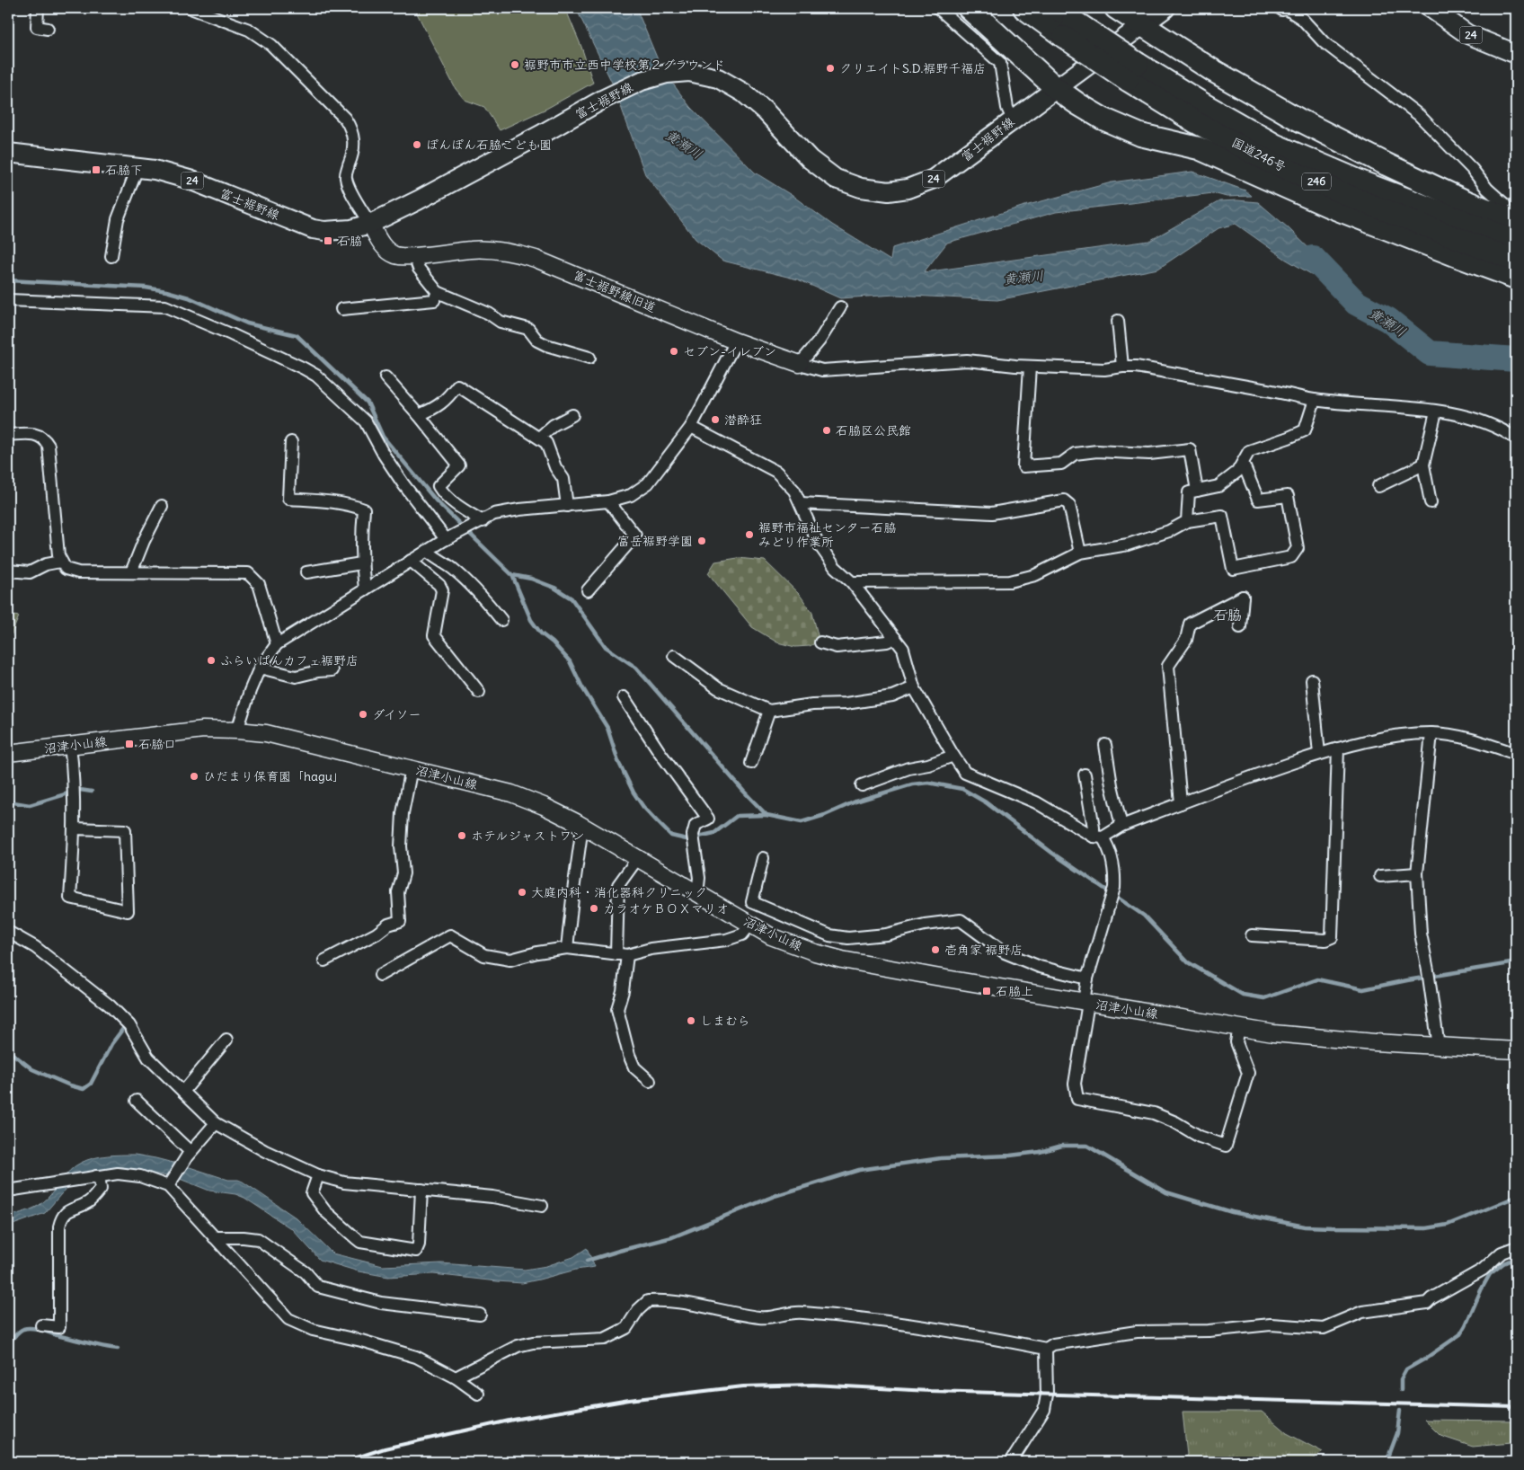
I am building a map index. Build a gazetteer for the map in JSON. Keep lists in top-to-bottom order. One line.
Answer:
{"streets":{"highway":["国道246号","246"],"main road":["24","富士裾野線","富士裾野線旧道","沼津小山線"]},"crossings":[["富士裾野線","富士裾野線旧道"]],"districts":["石脇"],"water":["黄瀬川"],"places":{"other":["裾野市市立西中学校第２グラウンド","クリエイトS.D.裾野千福店","ぽんぽん石脇こども園","セブン-イレブン","潜酔狂","石脇区公民館","裾野市福祉センター石脇 みどり作業所","富岳裾野学園","ふらいぱんカフェ裾野店","ダイソー","ひだまり保育園「hagu」","ホテルジャストワン","大庭内科・消化器科クリニック","カラオケＢＯＸマリオ","壱角家 裾野店","しまむら"],"transit":["石脇下","石脇","石脇口","石脇上"]}}
